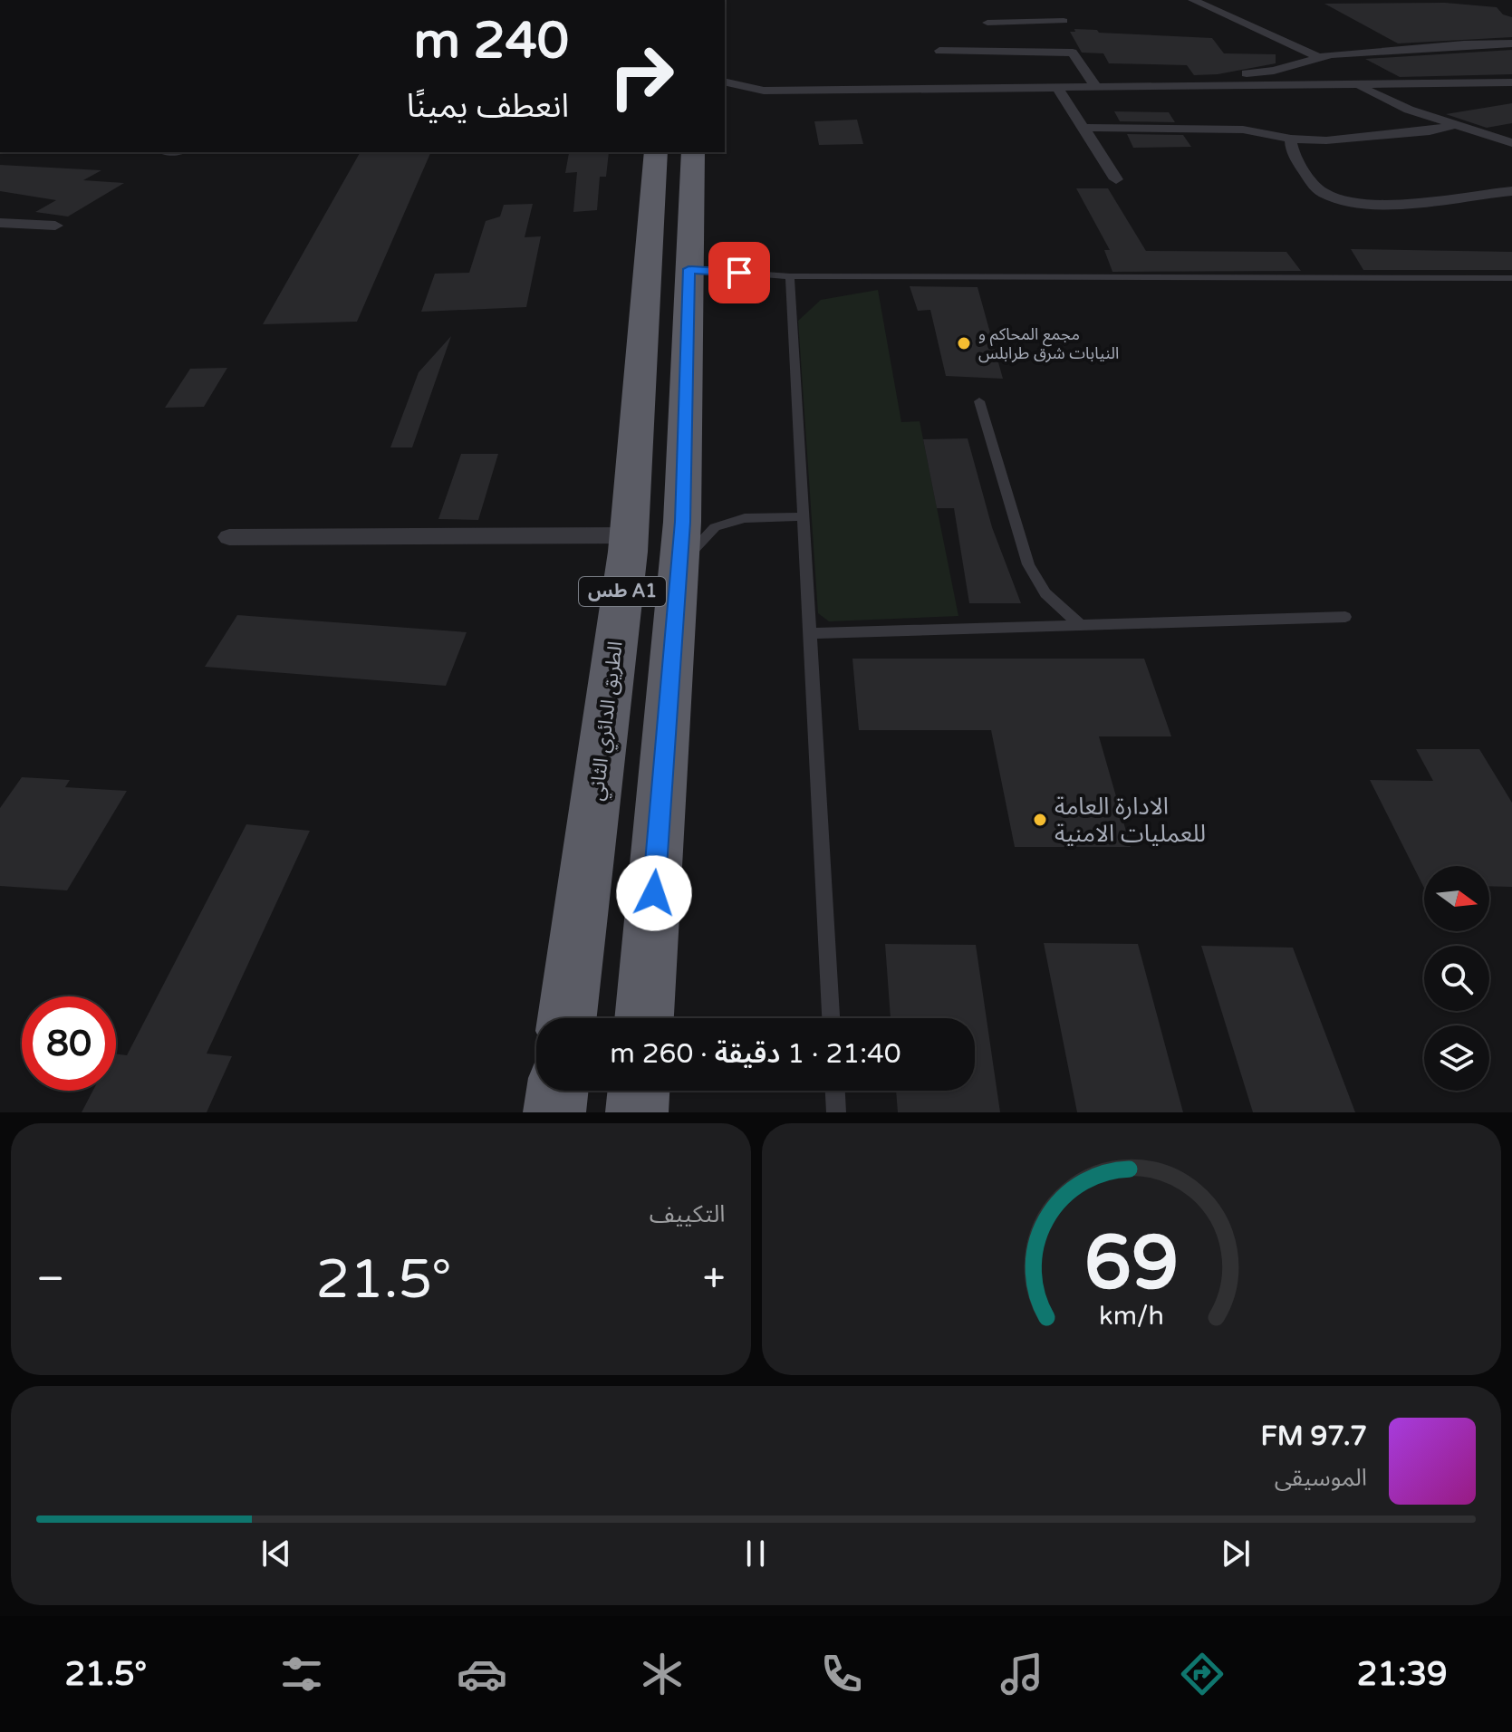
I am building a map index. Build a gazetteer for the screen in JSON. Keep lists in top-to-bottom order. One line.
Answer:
{"streets":{"highway":["طس A1","الطريق الدائري الثاني"]},"places":["مجمع المحاكم و النيابات شرق طرابلس","الادارة العامة للعمليات الامنية"],"north":"right","page":{"turn":["240 m","انعطف يمينًا"],"limit":"80","trip":"21:40 · 1 دقيقة · 260 m","tile":"التكييف","heat":["−","21.5°","+"],"song":["97.7 FM","الموسيقى"],"tabs":["21:39","21.5°"],"gauge":["69","km/h"]}}
